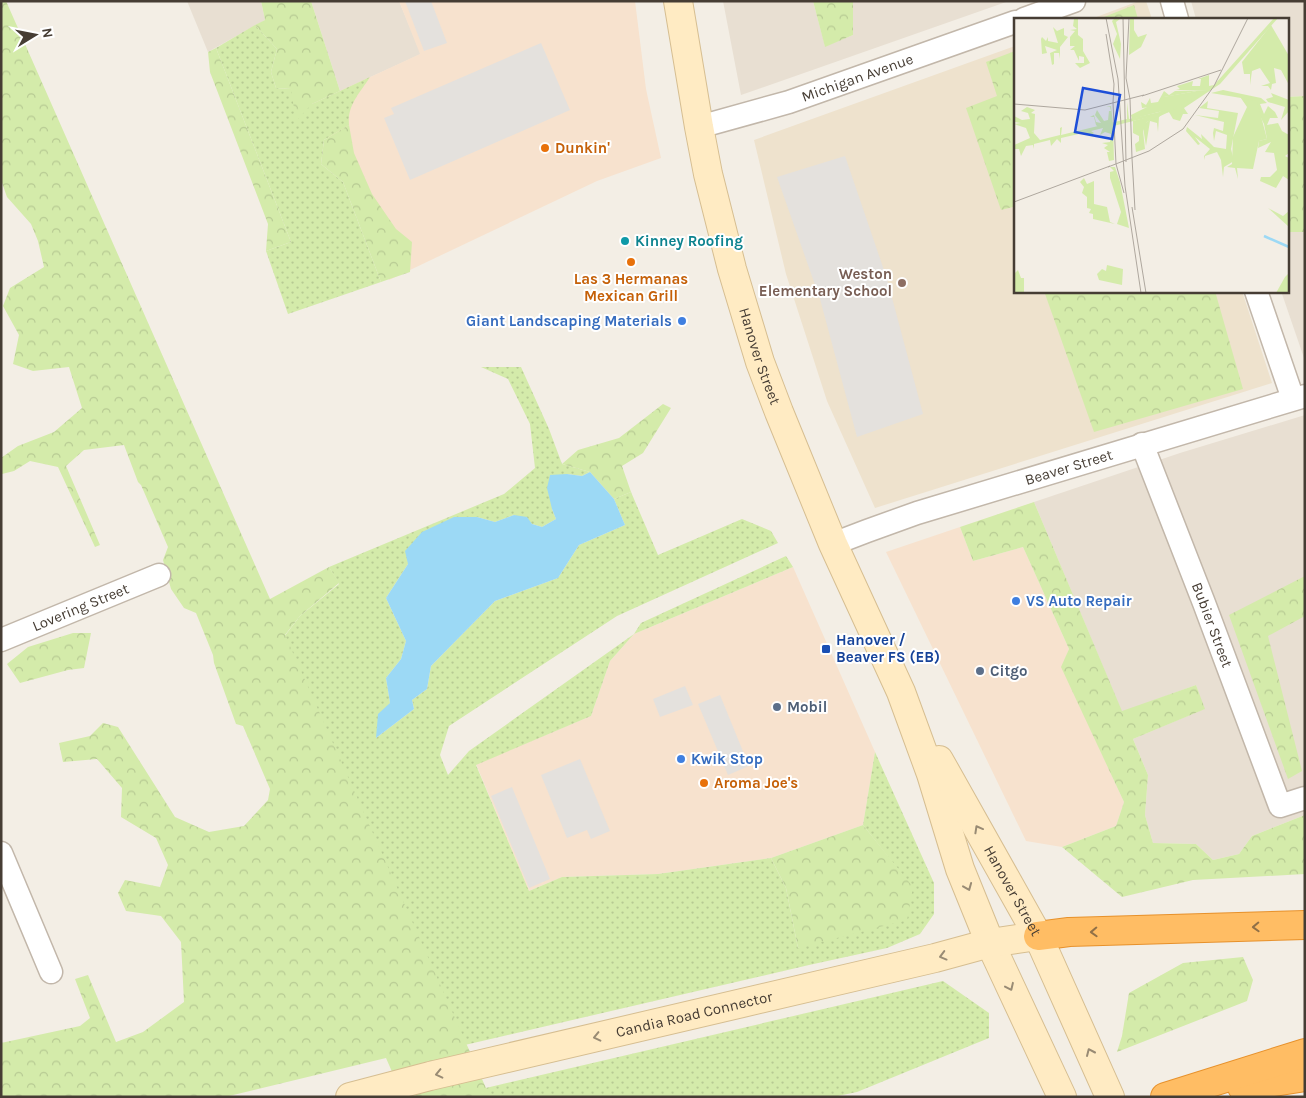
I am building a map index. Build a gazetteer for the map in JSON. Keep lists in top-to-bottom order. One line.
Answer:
{"streets":{"main road":["Hanover Street","Candia Road Connector"],"street":["Michigan Avenue","Beaver Street","Lovering Street","Bubier Street"]},"crossings":[["Michigan Avenue","Hanover Street"],["Hanover Street","Beaver Street"],["Hanover Street","Candia Road Connector"],["Beaver Street","Bubier Street"]],"one_way":["Candia Road Connector"],"places":{"other":["Dunkin'","Kinney Roofing","Las 3 Hermanas Mexican Grill","Weston Elementary School","Giant Landscaping Materials","VS Auto Repair","Citgo","Mobil","Kwik Stop","Aroma Joe's"],"transit":["Hanover / Beaver FS (EB)"]},"north":"right"}
